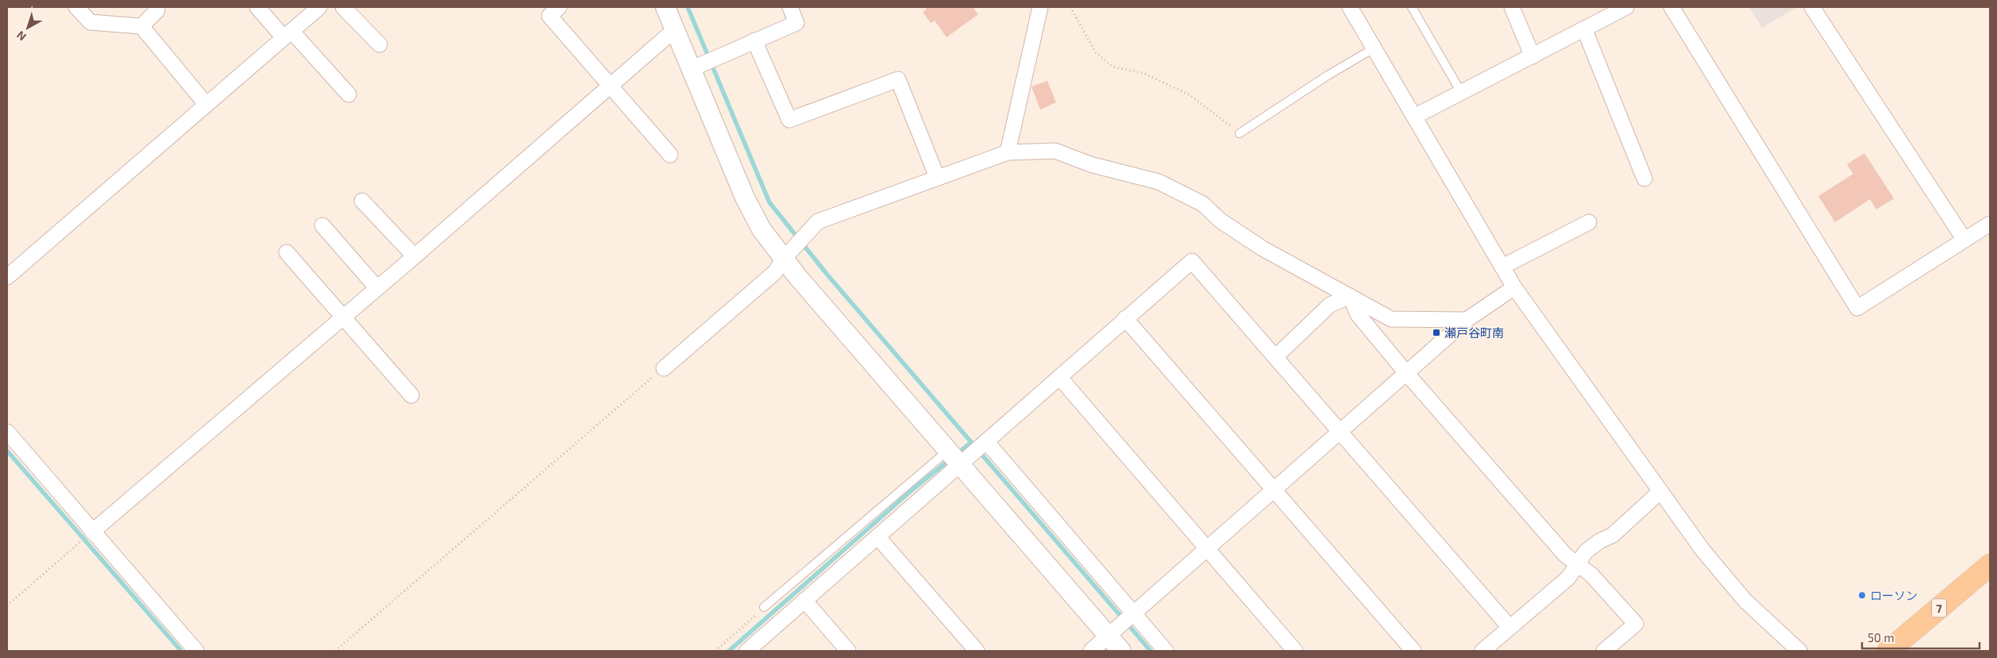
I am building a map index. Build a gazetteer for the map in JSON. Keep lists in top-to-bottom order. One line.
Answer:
{"streets":{"main road":["7"]},"places":{"transit":["瀬戸谷町南"],"other":["ローソン"]},"scale_bar":"50 m","north":"bottom left"}
